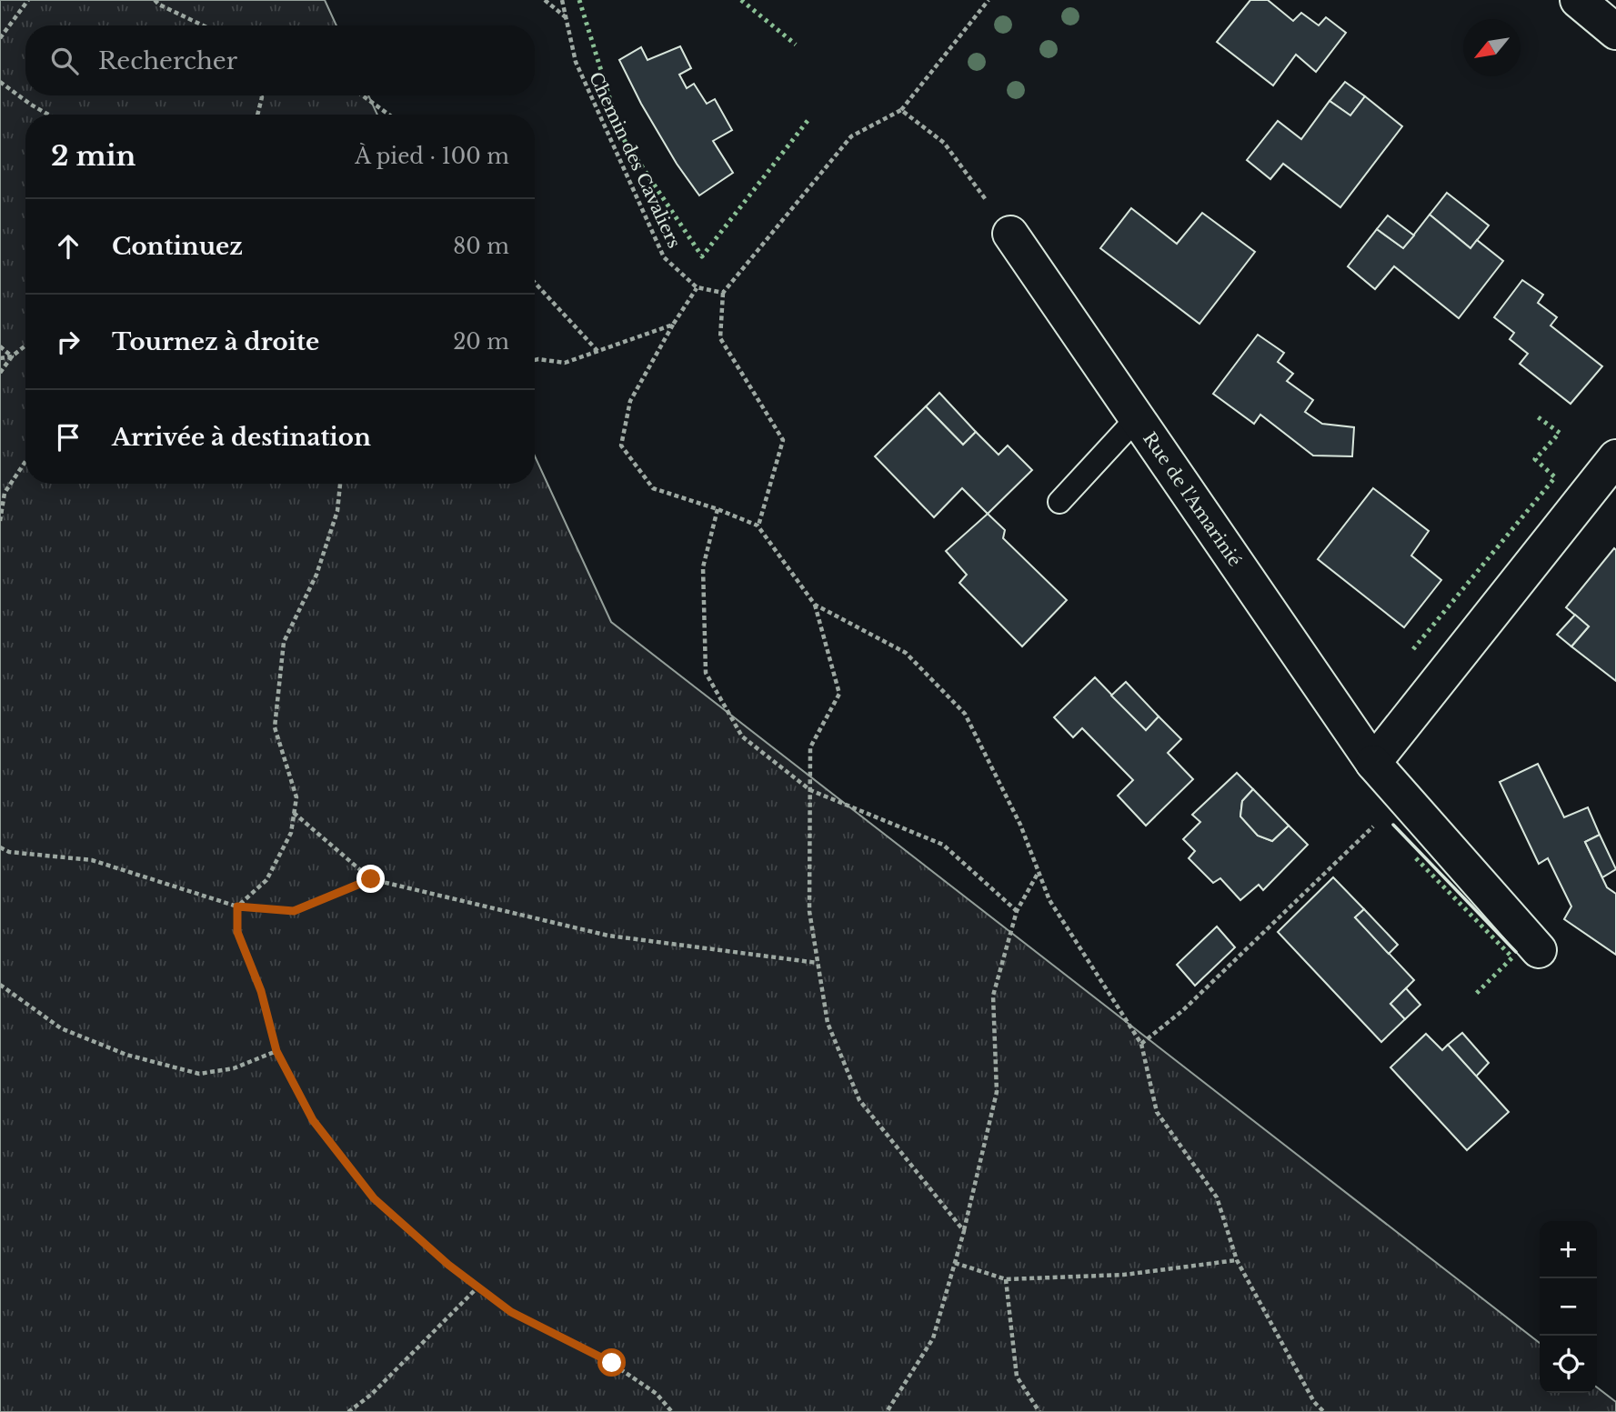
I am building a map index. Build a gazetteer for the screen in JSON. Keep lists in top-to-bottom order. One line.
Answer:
{"streets":{"street":["Rue de l'Amarinié"],"path":["Chemin des Cavaliers"]},"north":"bottom left","page":{"search":"Rechercher","heading":["2 min","À pied · 100 m"],"list":[["Continuez","80 m"],["Tournez à droite","20 m"],"Arrivée à destination"],"map_buttons":["+","−"]}}
